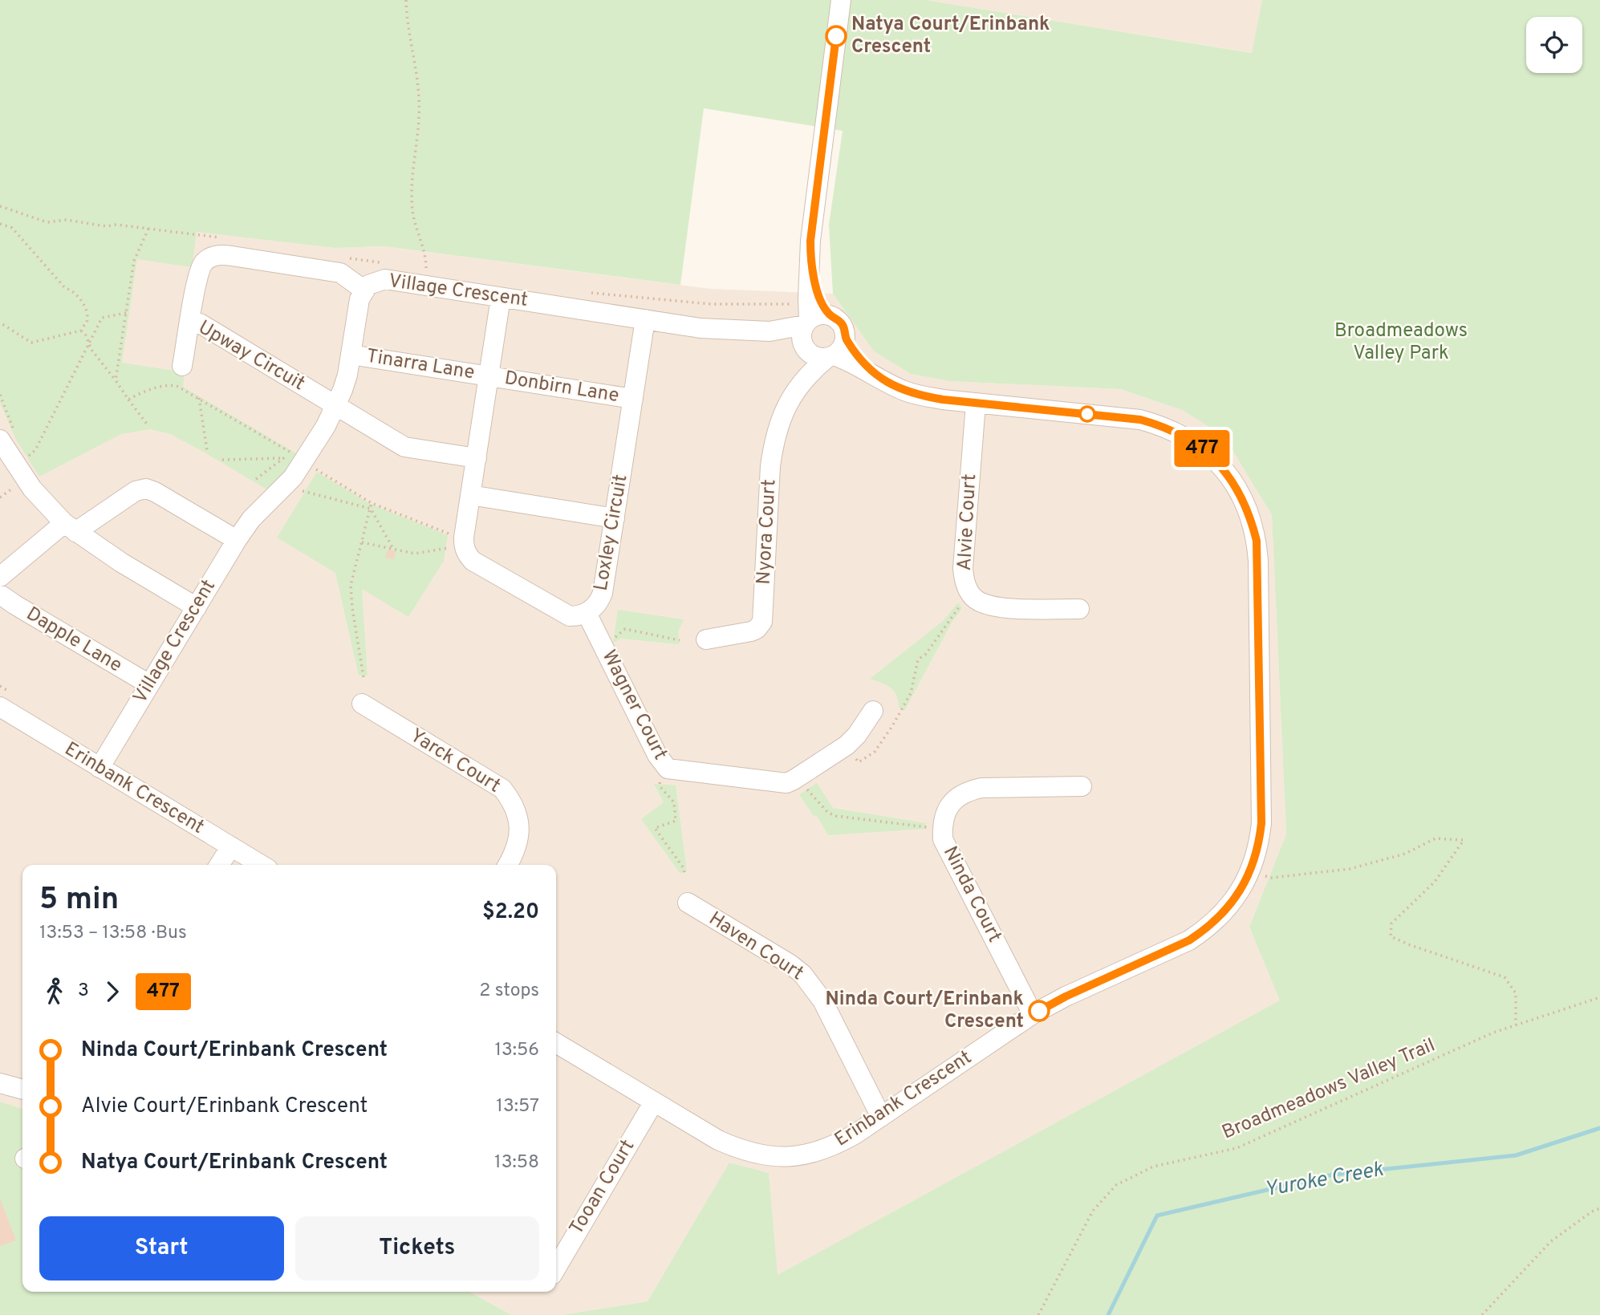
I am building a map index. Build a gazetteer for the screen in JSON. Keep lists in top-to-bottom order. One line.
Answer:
{"streets":{"street":["Village Crescent","Upway Circuit","Tinarra Lane","Donbirn Lane","Alvie Court","Nyora Court","Loxley Circuit","Dapple Lane","Wagner Court","Yarck Court","Erinbank Crescent","Ninda Court","Haven Court","Tooan Court"],"path":["Broadmeadows Valley Trail"]},"crossings":[["Village Crescent","Upway Circuit"],["Village Crescent","Tinarra Lane"],["Village Crescent","Nyora Court"],["Village Crescent","Loxley Circuit"],["Village Crescent","Dapple Lane"],["Village Crescent","Erinbank Crescent"],["Upway Circuit","Loxley Circuit"],["Tinarra Lane","Donbirn Lane"],["Tinarra Lane","Loxley Circuit"],["Donbirn Lane","Loxley Circuit"],["Alvie Court","Erinbank Crescent"],["Nyora Court","Erinbank Crescent"],["Loxley Circuit","Wagner Court"],["Erinbank Crescent","Ninda Court"],["Erinbank Crescent","Haven Court"],["Erinbank Crescent","Tooan Court"]],"water":["Yuroke Creek"],"parks":["Broadmeadows Valley Park"],"places":["Natya Court/Erinbank Crescent","Ninda Court/Erinbank Crescent"],"lines":["bus line 477"],"page":{"on_map":"477","heading":["5 min","13:53 – 13:58 · Bus","$2.20"],"legs":["3","477","2 stops"],"list":[{"name":"Ninda Court/Erinbank Crescent","value":"13:56"},{"name":"Alvie Court/Erinbank Crescent","value":"13:57"},{"name":"Natya Court/Erinbank Crescent","value":"13:58"}],"buttons":["Start","Tickets"]}}
